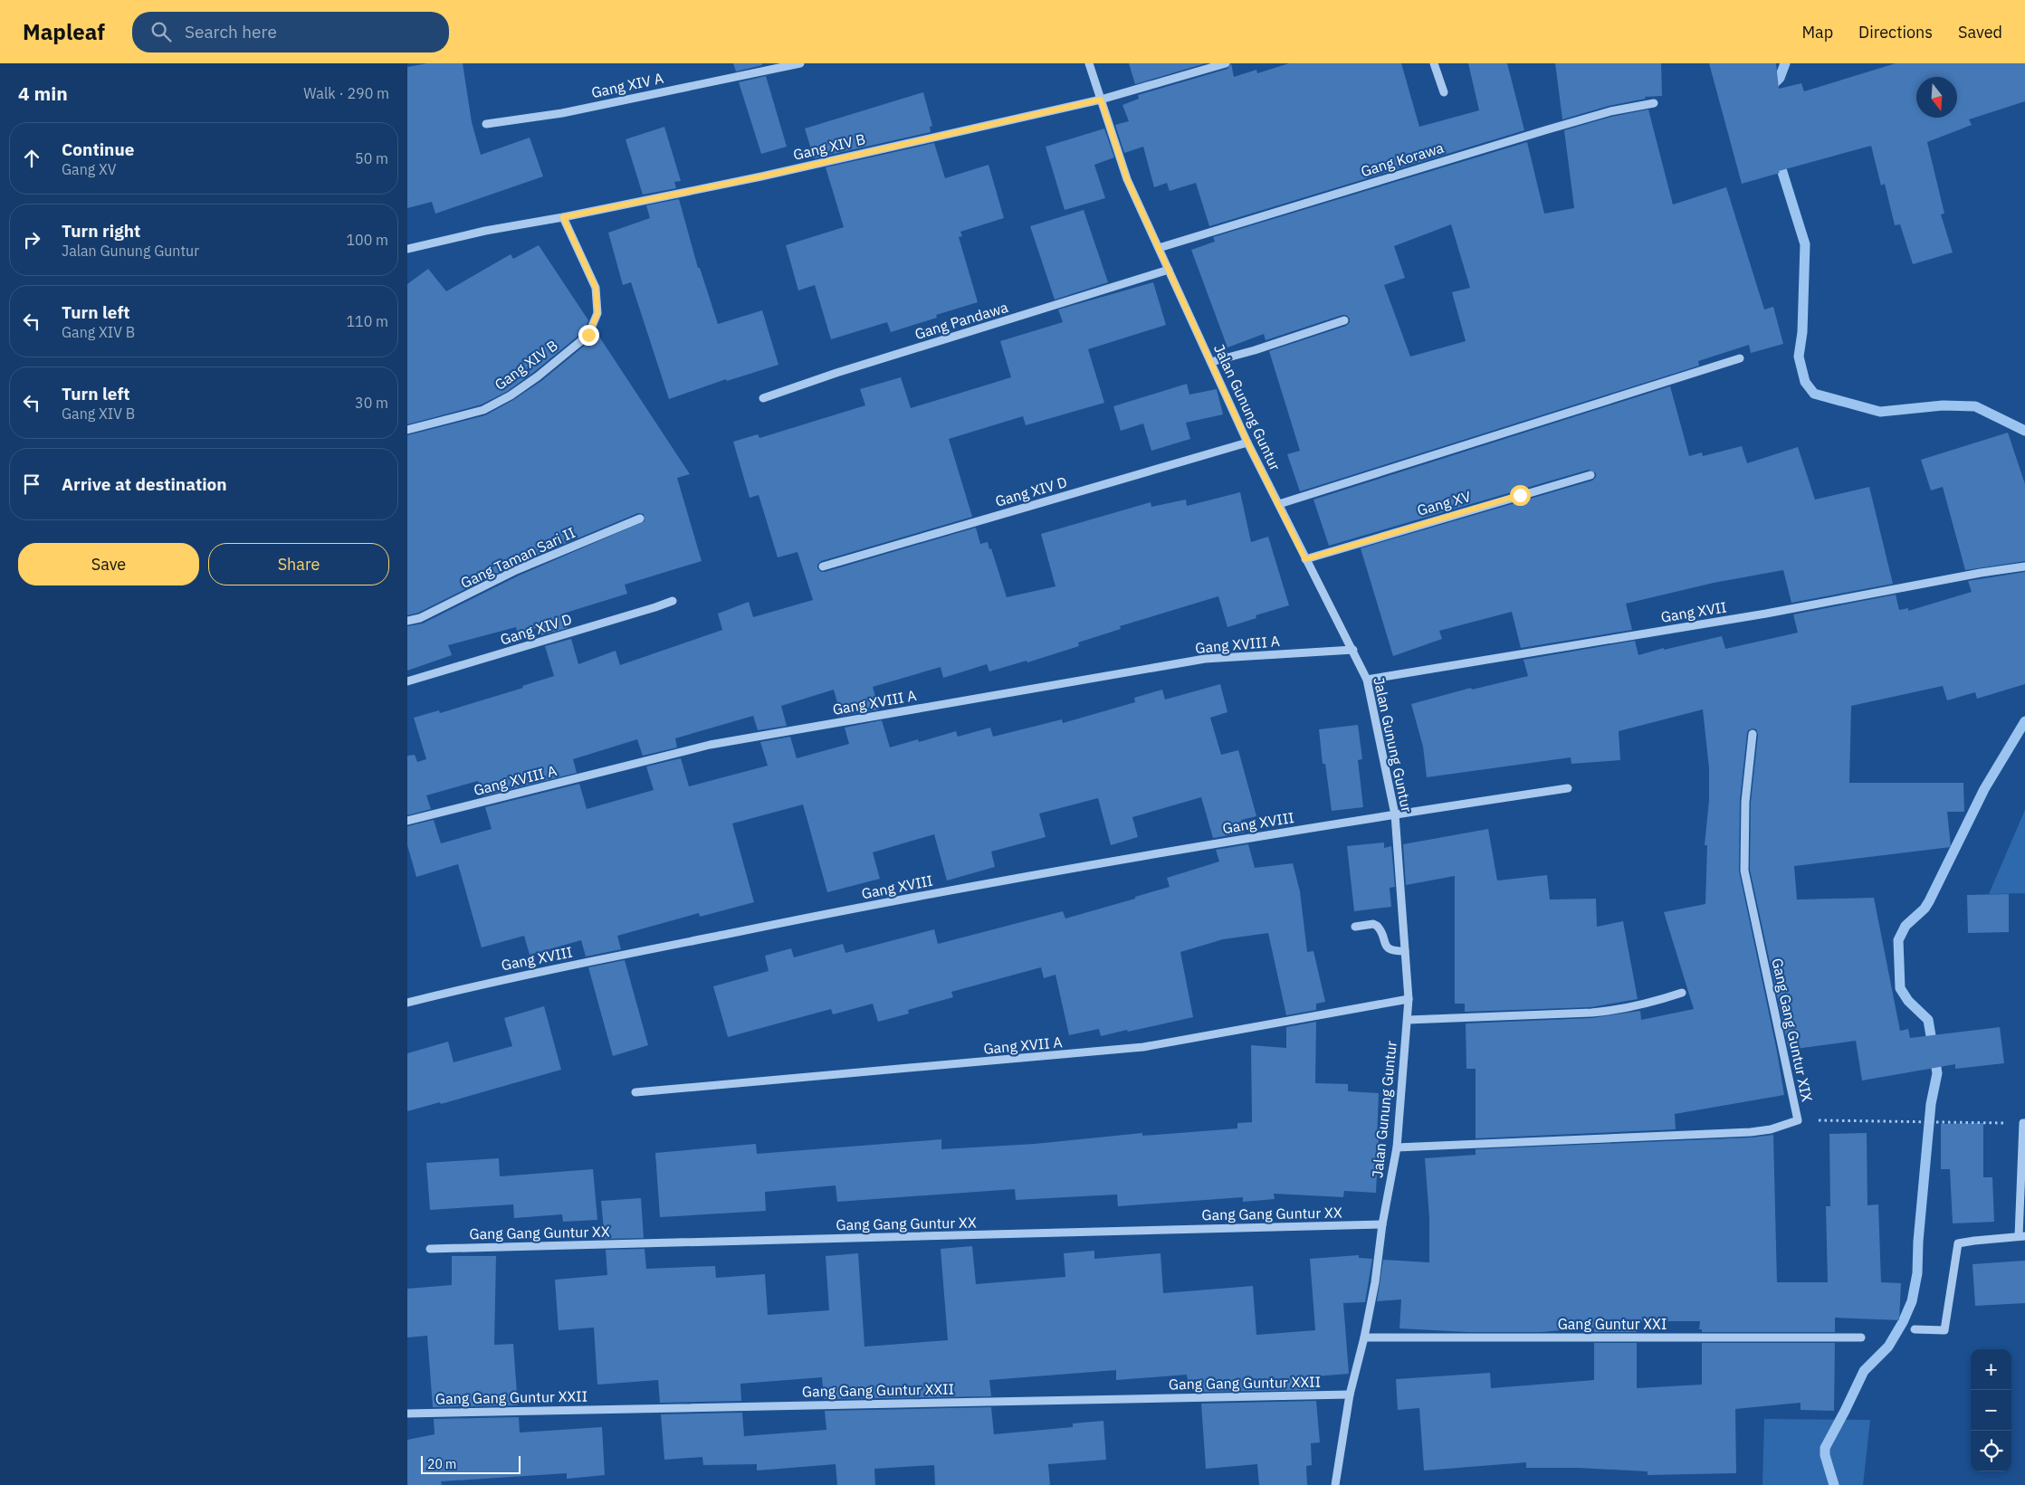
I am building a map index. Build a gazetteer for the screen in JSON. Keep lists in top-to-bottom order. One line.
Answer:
{"streets":{"street":["Gang XIV A","Gang XIV B","Gang Korawa","Gang Pandawa","Jalan Gunung Guntur","Gang XIV D","Gang XV","Gang Taman Sari II","Gang XVII","Gang XVIII A","Gang XVIII","Gang Gang Guntur XIX","Gang XVII A","Gang Gang Guntur XX","Gang Guntur XXI","Gang Gang Guntur XXII"]},"crossings":[["Gang XIV B","Jalan Gunung Guntur"],["Gang Korawa","Jalan Gunung Guntur"],["Gang Pandawa","Jalan Gunung Guntur"],["Jalan Gunung Guntur","Gang XIV D"],["Jalan Gunung Guntur","Gang XV"],["Jalan Gunung Guntur","Gang XVII"],["Jalan Gunung Guntur","Gang XVIII A"],["Jalan Gunung Guntur","Gang XVIII"],["Jalan Gunung Guntur","Gang Gang Guntur XIX"],["Jalan Gunung Guntur","Gang XVII A"],["Jalan Gunung Guntur","Gang Gang Guntur XX"],["Jalan Gunung Guntur","Gang Guntur XXI"],["Jalan Gunung Guntur","Gang Gang Guntur XXII"]],"scale_bar":"20 m","north":"bottom","page":{"header":"Mapleaf","search":"Search here","nav":["Map","Directions","Saved"],"heading":["4 min","Walk · 290 m"],"list":[["Continue","Gang XV","50 m"],["Turn right","Jalan Gunung Guntur","100 m"],["Turn left","Gang XIV B","110 m"],["Turn left","Gang XIV B","30 m"],"Arrive at destination"],"buttons":["Save","Share"],"map_buttons":["+","−"],"scale":"20 m"}}
